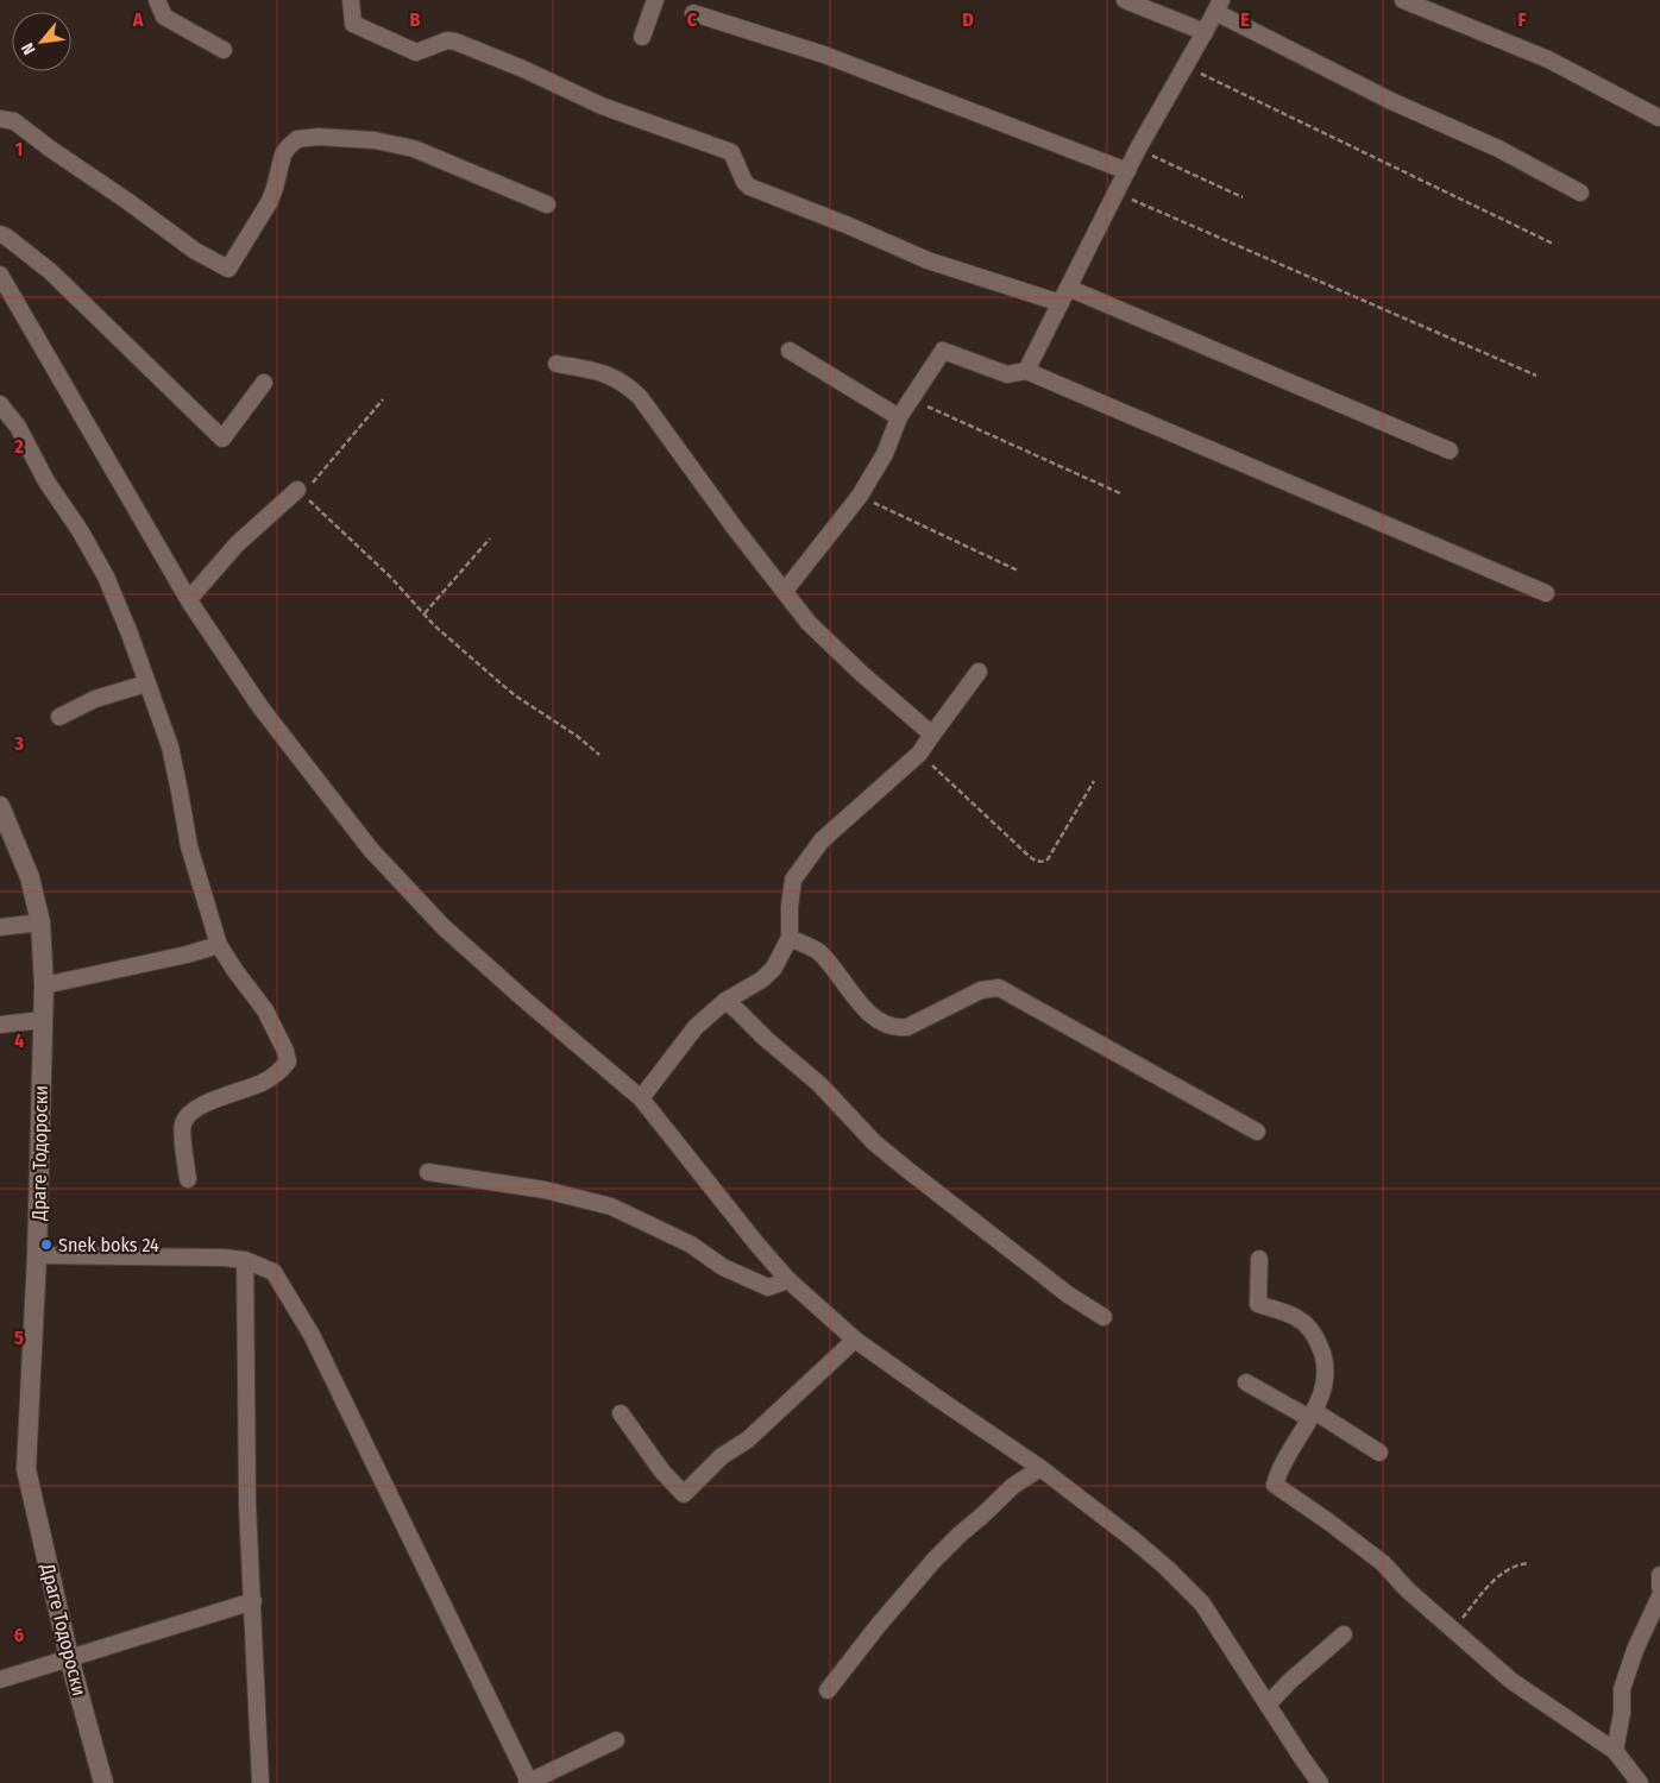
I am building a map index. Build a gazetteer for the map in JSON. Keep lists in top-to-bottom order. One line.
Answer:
{"streets":{"street":["Драге Тодороски"]},"places":["Snek boks 24"],"north":"bottom left","grid":{"columns":["A","B","C","D","E","F"],"rows":["1","2","3","4","5","6"]}}
